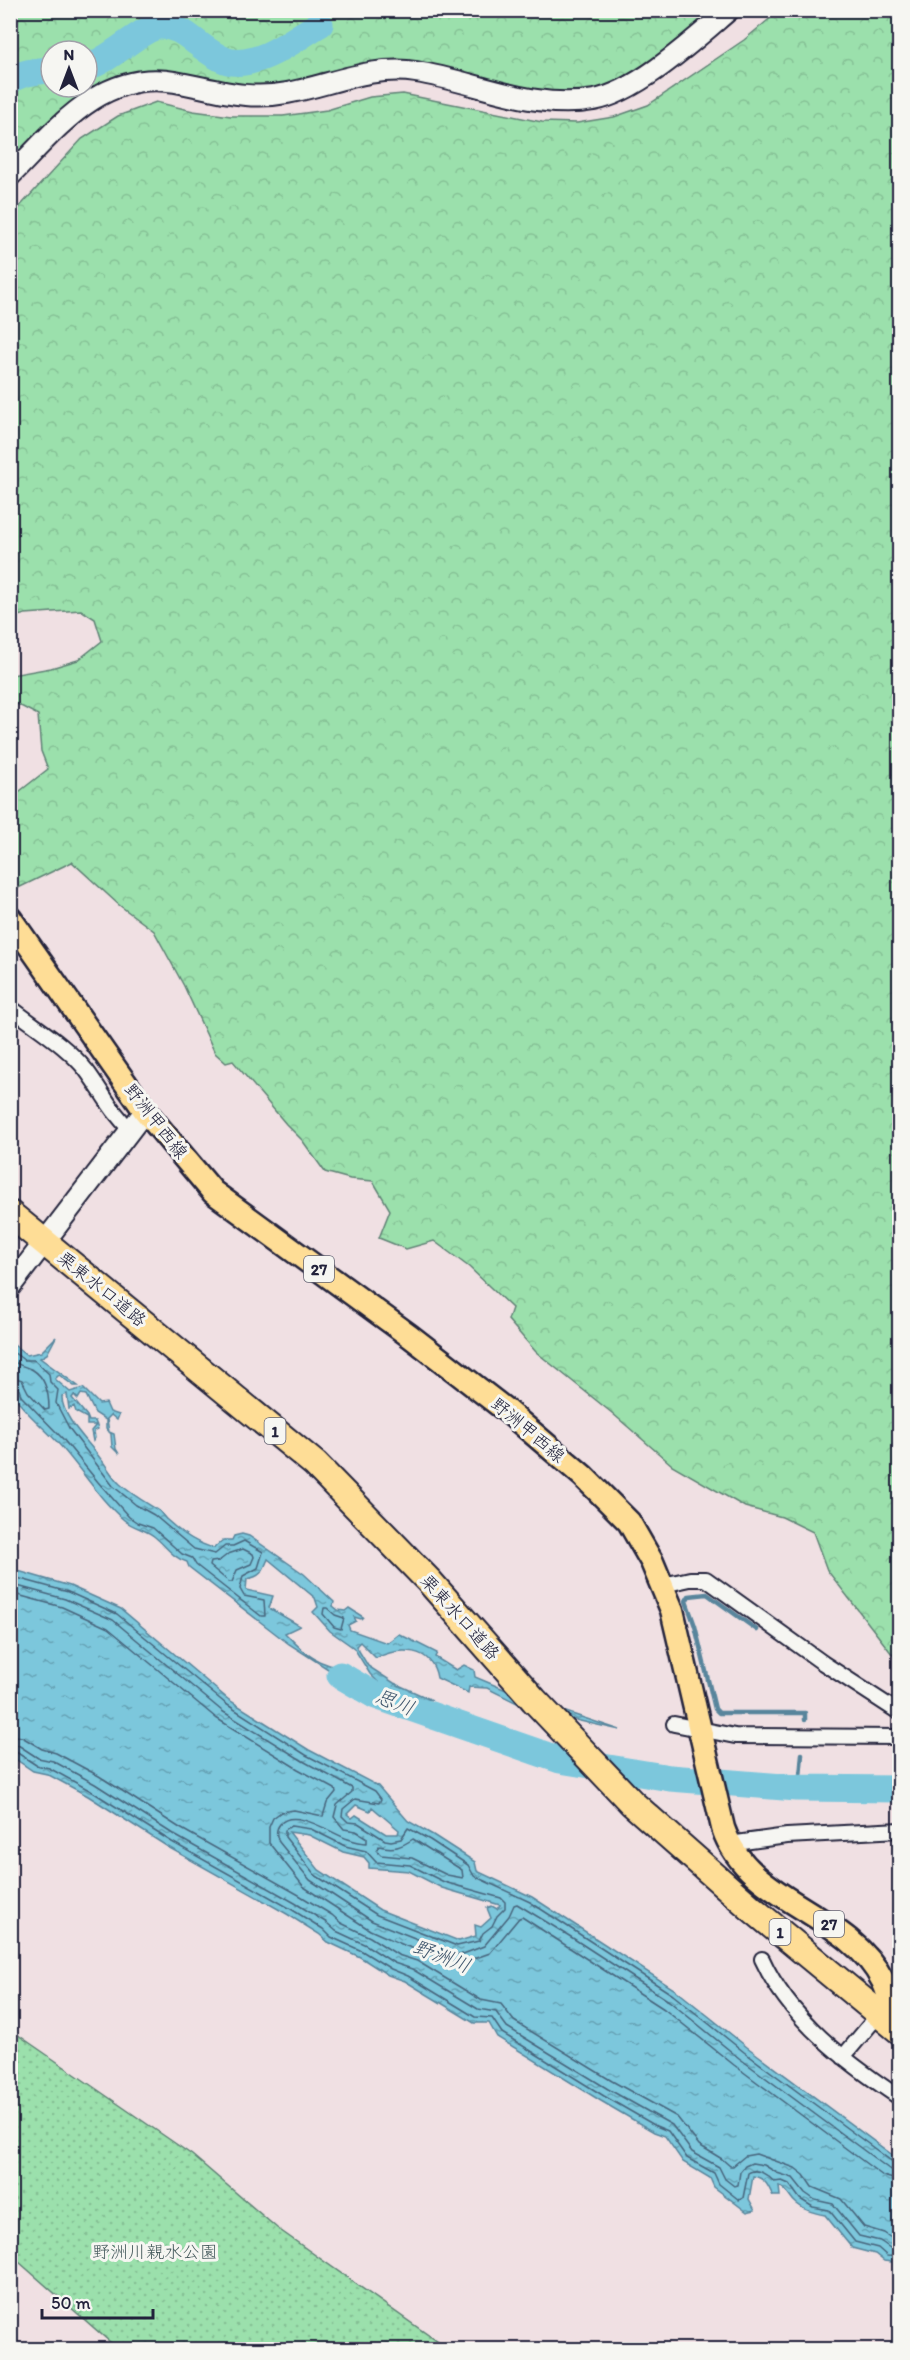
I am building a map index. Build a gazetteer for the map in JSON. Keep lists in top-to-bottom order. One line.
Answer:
{"streets":{"highway":["栗東水口道路","1"],"main road":["野洲甲西線","27"]},"crossings":[["野洲甲西線","栗東水口道路"]],"water":["思川","野洲川"],"parks":["野洲川親水公園"],"scale_bar":"50 m","north":"top"}
